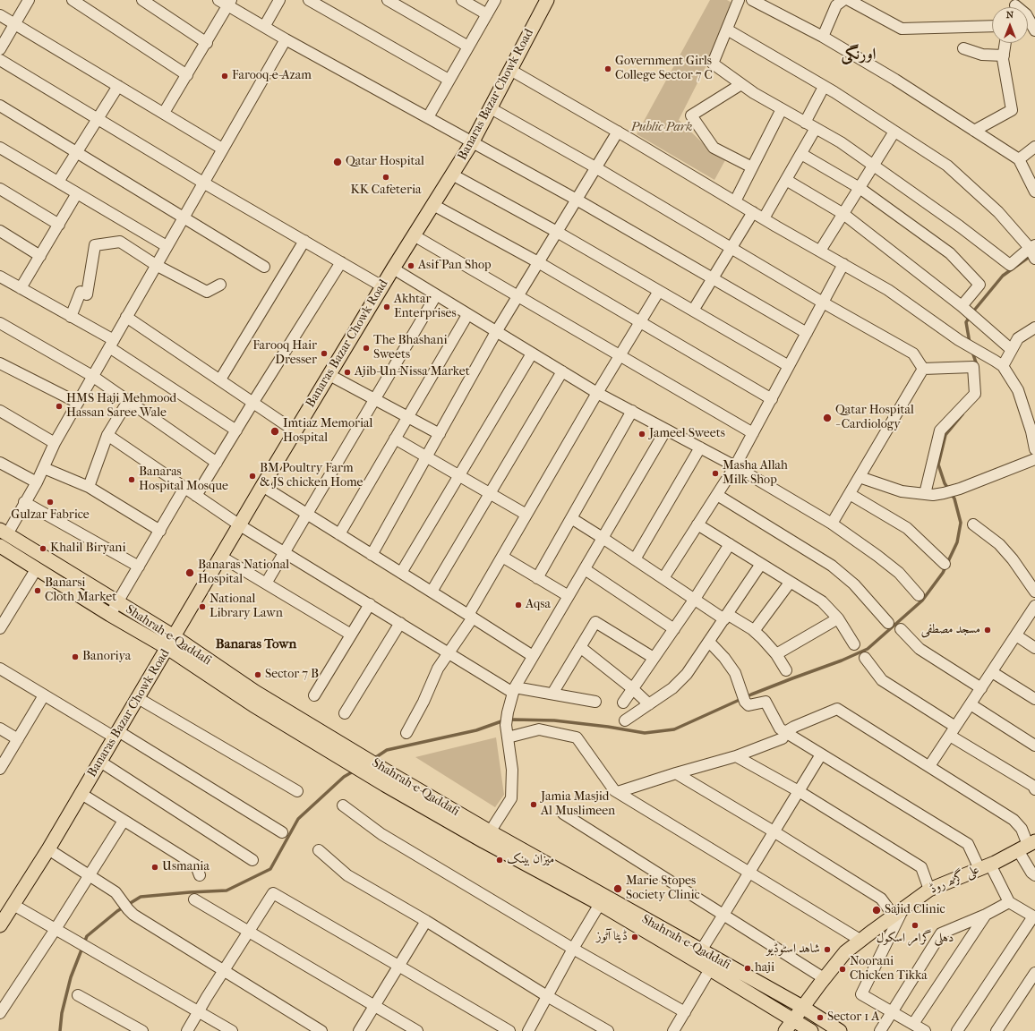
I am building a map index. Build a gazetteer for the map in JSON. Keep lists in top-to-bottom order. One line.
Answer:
{"streets":{"main road":["Banaras Bazar Chowk Road","Shahrah-e-Qaddafi","علی گڑھ روڈ"]},"crossings":[["Banaras Bazar Chowk Road","Shahrah-e-Qaddafi"],["Shahrah-e-Qaddafi","علی گڑھ روڈ"]],"districts":["اورنگی","Banaras Town"],"parks":["Public Park"],"places":["Government Girls College Sector 7 C","Farooq-e-Azam","Qatar Hospital","KK Cafeteria","Asif Pan Shop","Akhtar Enterprises","The Bhashani Sweets","Farooq Hair Dresser","Ajib-Un-Nissa Market","HMS Haji Mehmood Hassan Saree Wale","Qatar Hospital - Cardiology","Imtiaz Memorial Hospital","Jameel Sweets","Masha Allah Milk Shop","BM Poultry Farm & JS chicken Home","Banaras Hospital Mosque","Gulzar Fabrice","Khalil Biryani","Banaras National Hospital","Banarsi Cloth Market","Aqsa","National Library Lawn","مسجد مصطفی","Banoriya","Sector 7 B","Jamia Masjid Al Muslimeen","میزان بینک","Usmania","Marie Stopes Society Clinic","Sajid Clinic","دہلی گرامر اسکول","ڈیٹا آٹوز","شاہد اسٹوڈیو","haji","Noorani Chicken Tikka","Sector 1 A"],"north":"top"}
